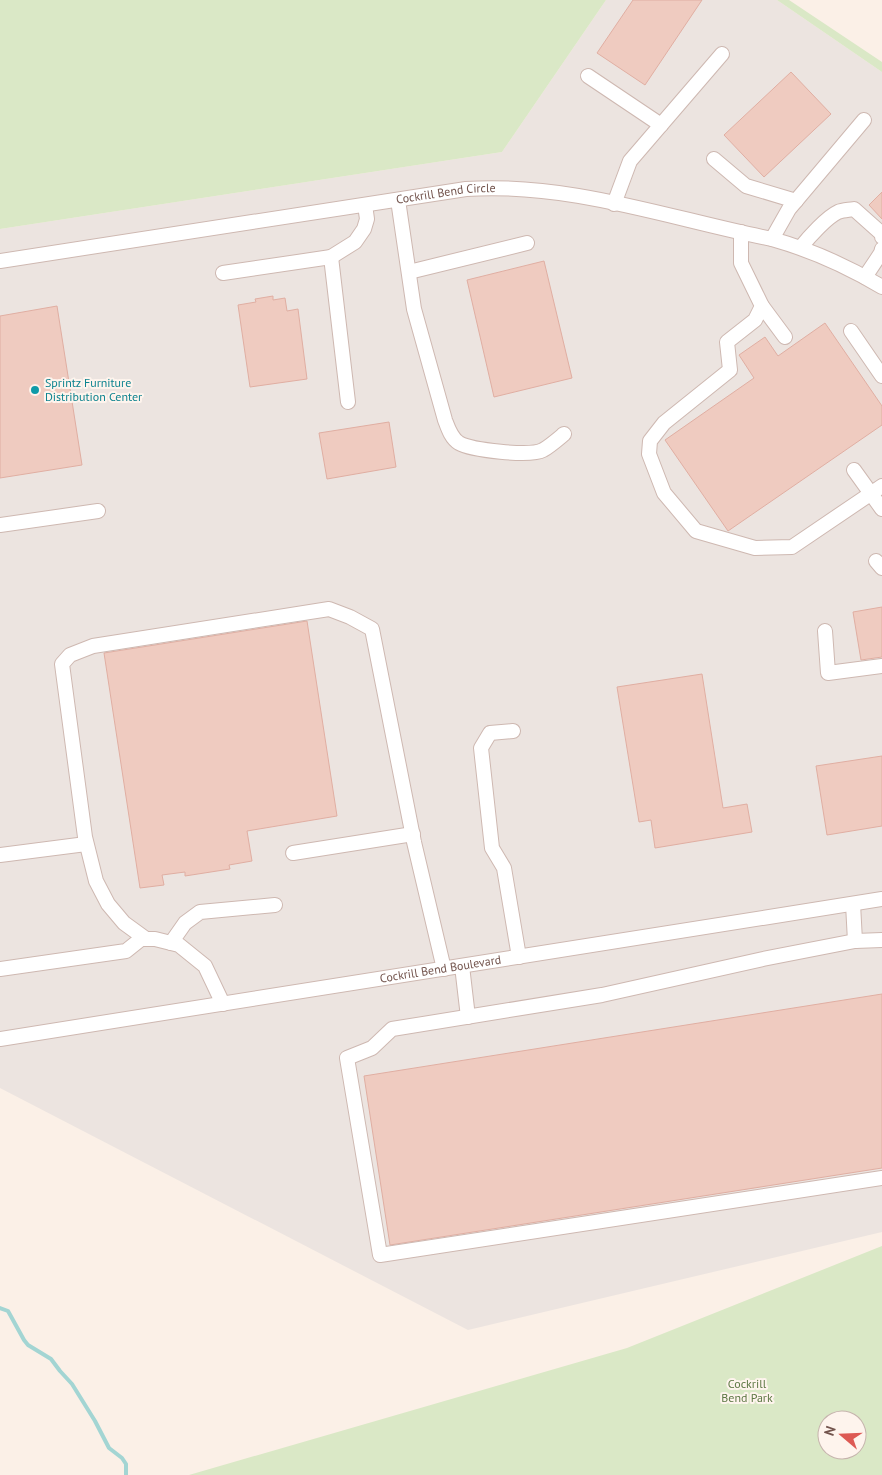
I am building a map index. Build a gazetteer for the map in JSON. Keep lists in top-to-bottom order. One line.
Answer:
{"streets":{"street":["Cockrill Bend Circle","Cockrill Bend Boulevard"]},"parks":["Cockrill Bend Park"],"places":["Sprintz Furniture Distribution Center"],"north":"left"}
